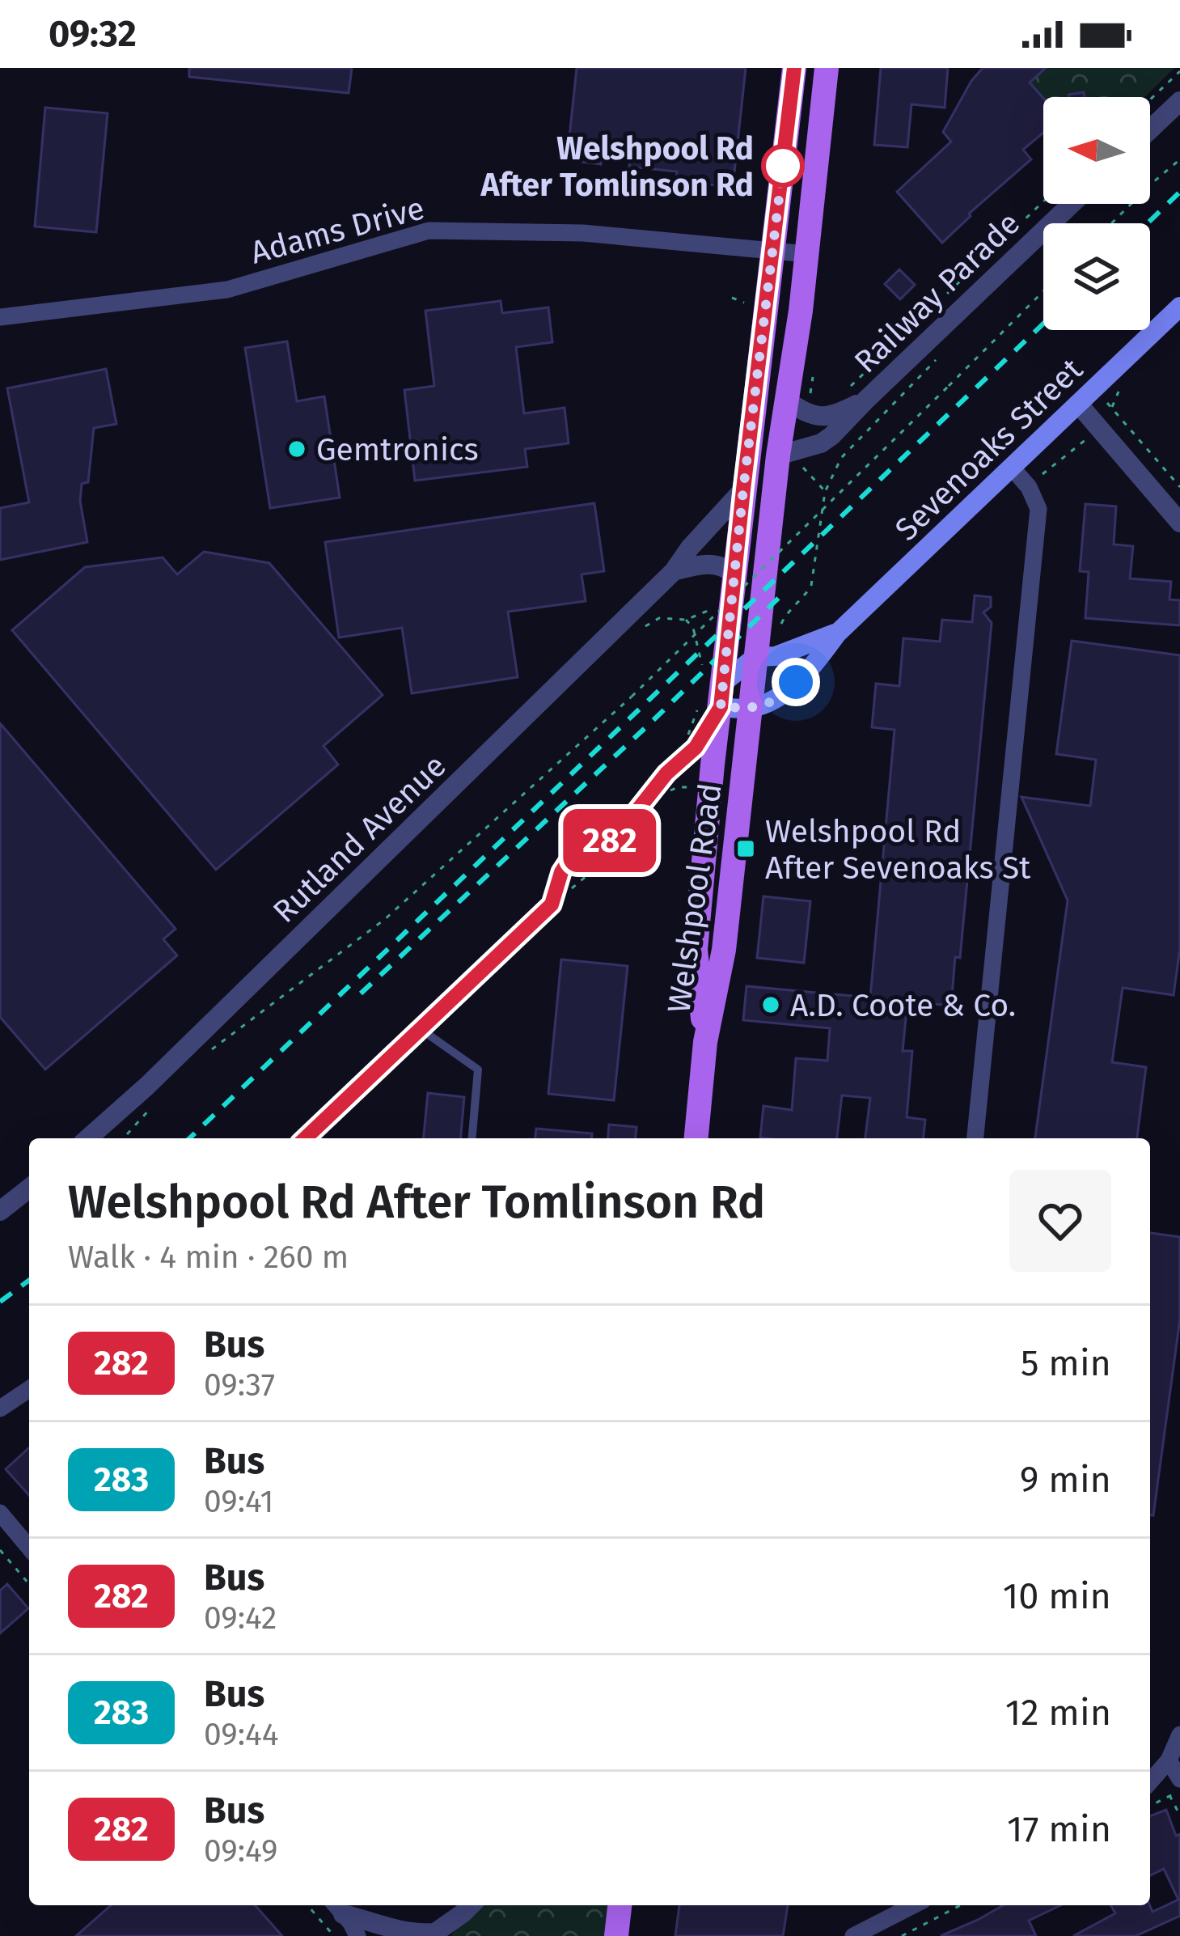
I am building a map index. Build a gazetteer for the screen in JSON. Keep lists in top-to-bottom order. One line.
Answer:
{"streets":{"main road":["Sevenoaks Street","Welshpool Road"],"street":["Adams Drive","Railway Parade","Rutland Avenue"]},"crossings":[["Adams Drive","Welshpool Road"],["Railway Parade","Welshpool Road"],["Sevenoaks Street","Welshpool Road"],["Rutland Avenue","Welshpool Road"]],"places":{"other":["Welshpool Rd After Tomlinson Rd","Gemtronics","A.D. Coote & Co."],"transit":["Welshpool Rd After Sevenoaks St"]},"lines":["bus line 282"],"north":"left","page":{"status":"09:32","on_map":"282","heading":["Welshpool Rd After Tomlinson Rd","Walk · 4 min · 260 m"],"list":[{"mark":"282","name":"Bus","note":"09:37","value":"5 min"},{"mark":"283","name":"Bus","note":"09:41","value":"9 min"},{"mark":"282","name":"Bus","note":"09:42","value":"10 min"},{"mark":"283","name":"Bus","note":"09:44","value":"12 min"},{"mark":"282","name":"Bus","note":"09:49","value":"17 min"}]}}
